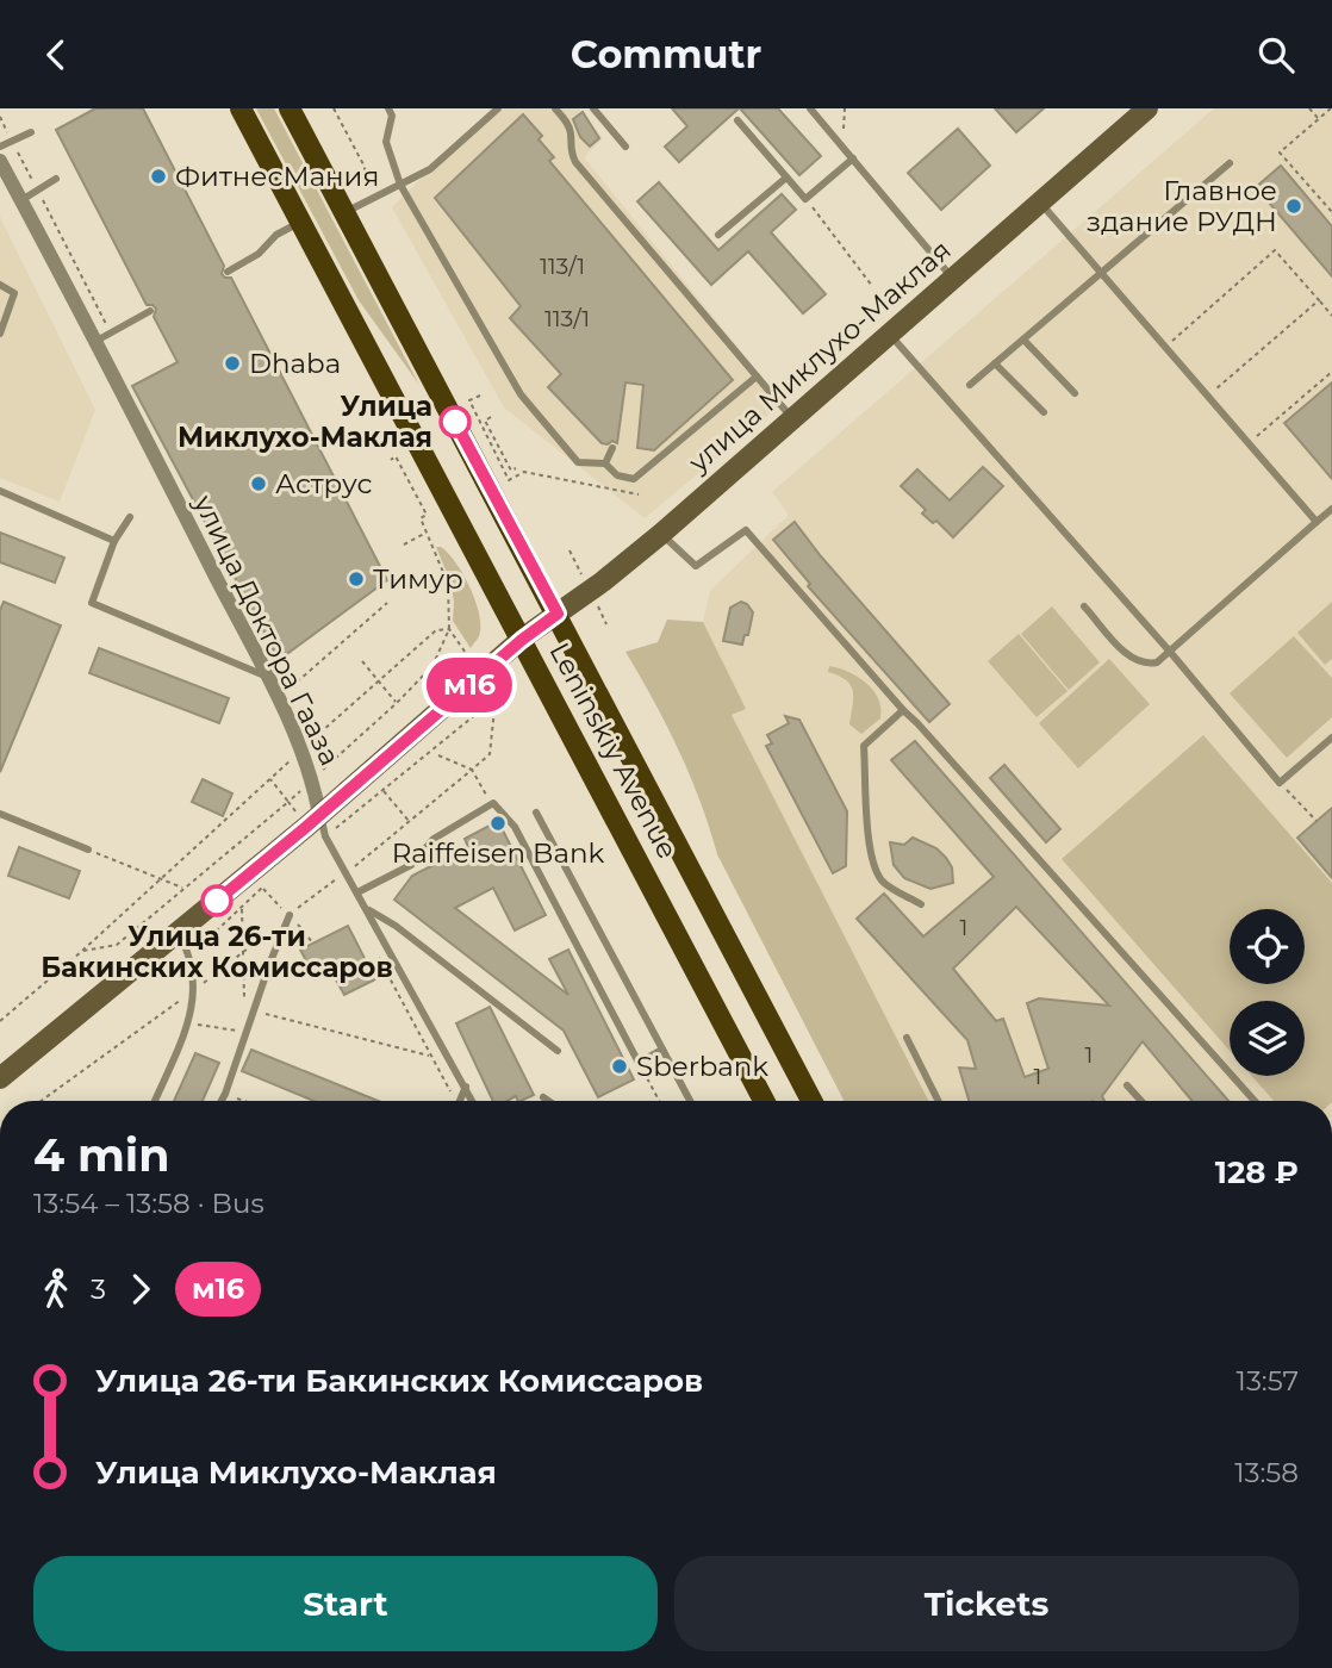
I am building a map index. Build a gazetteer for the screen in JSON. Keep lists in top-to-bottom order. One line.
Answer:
{"streets":{"main road":["улица Миклухо-Маклая","Leninskiy Avenue"],"street":["улица Доктора Гааза"]},"crossings":[["улица Миклухо-Маклая","Leninskiy Avenue"]],"places":["ФитнесМания","Главное здание РУДН","Dhaba","Улица Миклухо-Маклая","Аструс","Тимур","Raiffeisen Bank","Улица 26-ти Бакинских Комиссаров","Sberbank"],"lines":["bus line м16"],"house_numbers":["113/1","113/1","1","1","1"],"page":{"header":"Commutr","on_map":"м16","heading":["4 min","13:54 – 13:58 · Bus","128 ₽"],"legs":["3","м16"],"list":[{"name":"Улица 26-ти Бакинских Комиссаров","value":"13:57"},{"name":"Улица Миклухо-Маклая","value":"13:58"}],"buttons":["Start","Tickets"]}}
